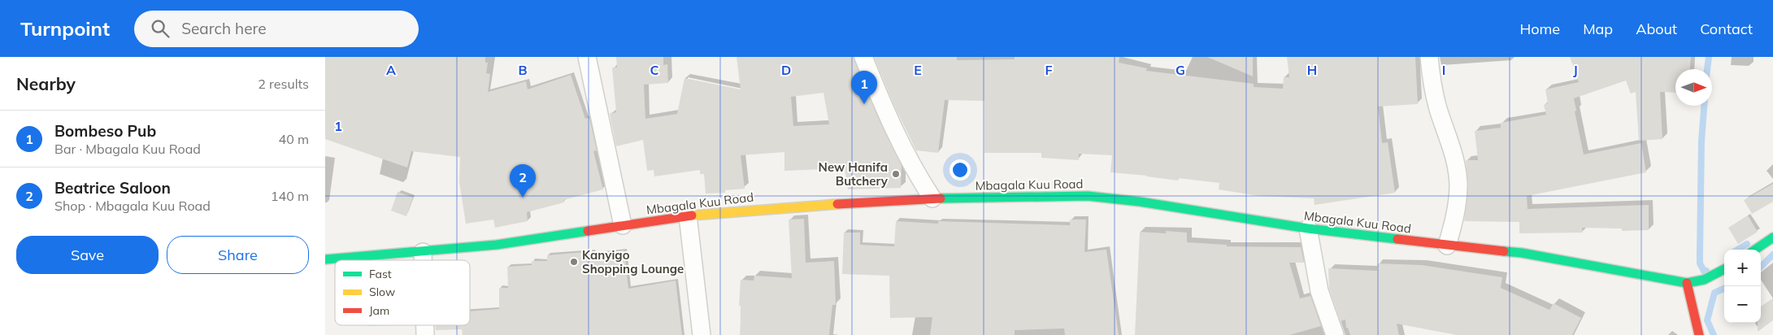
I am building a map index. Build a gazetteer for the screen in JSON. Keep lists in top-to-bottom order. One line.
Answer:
{"streets":{"street":["Mbagala Kuu Road"]},"places":["New Hanifa Butchery","Kanyigo Shopping Lounge"],"legend":["Fast","Slow","Jam"],"north":"right","page":{"header":"Turnpoint","search":"Search here","nav":["Home","Map","About","Contact"],"heading":["Nearby","2 results"],"pins":["1","2"],"list":[{"mark":"1","name":"Bombeso Pub","note":"Bar · Mbagala Kuu Road","value":"40 m"},{"mark":"2","name":"Beatrice Saloon","note":"Shop · Mbagala Kuu Road","value":"140 m"}],"buttons":["Save","Share"],"map_buttons":["+","−"]},"grid":{"columns":["A","B","C","D","E","F","G","H","I","J"],"rows":["1"]}}
